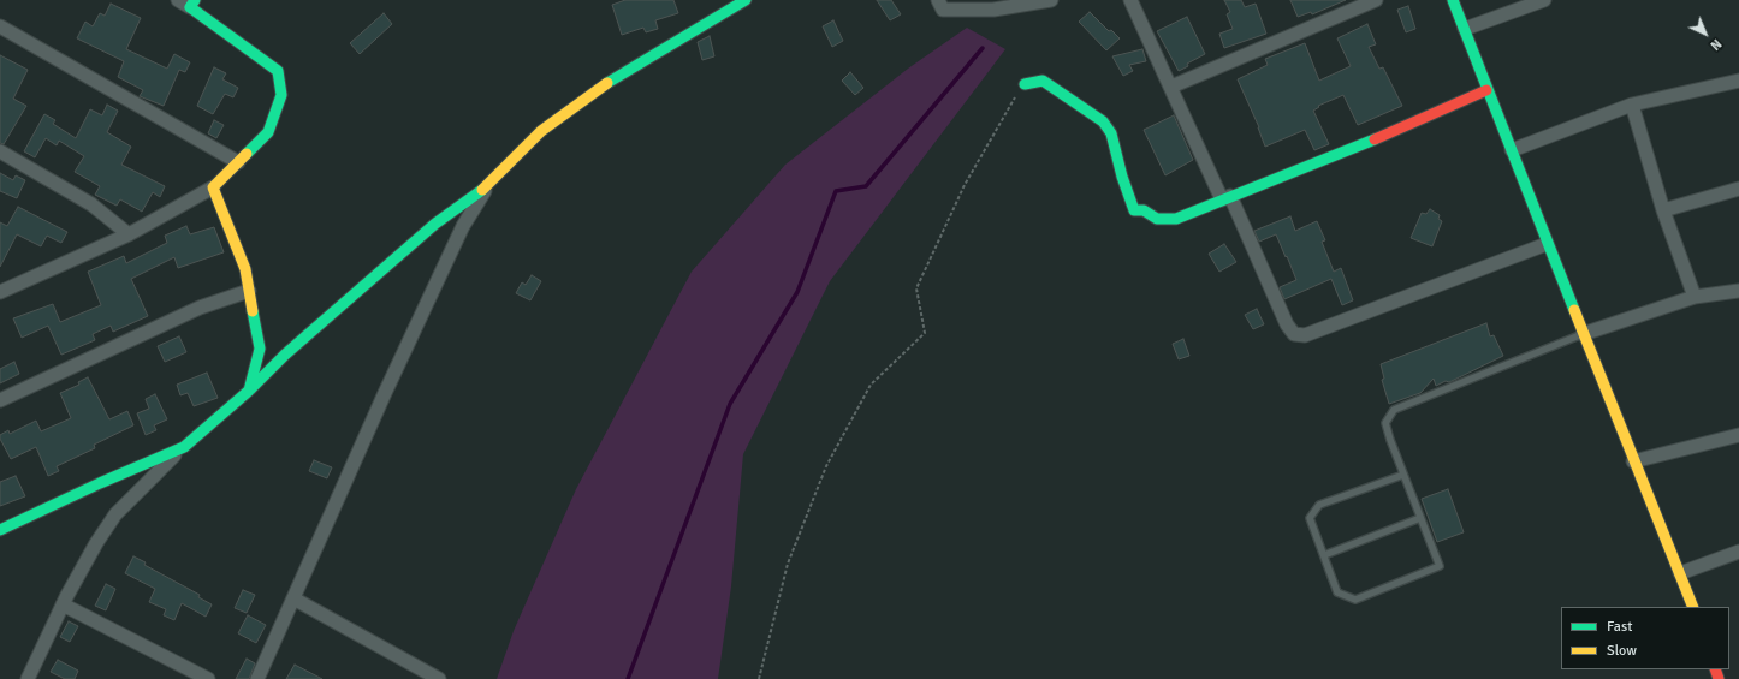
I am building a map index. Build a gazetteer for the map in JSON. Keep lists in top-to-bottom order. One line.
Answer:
{"legend":["Fast","Slow"],"north":"bottom right"}
